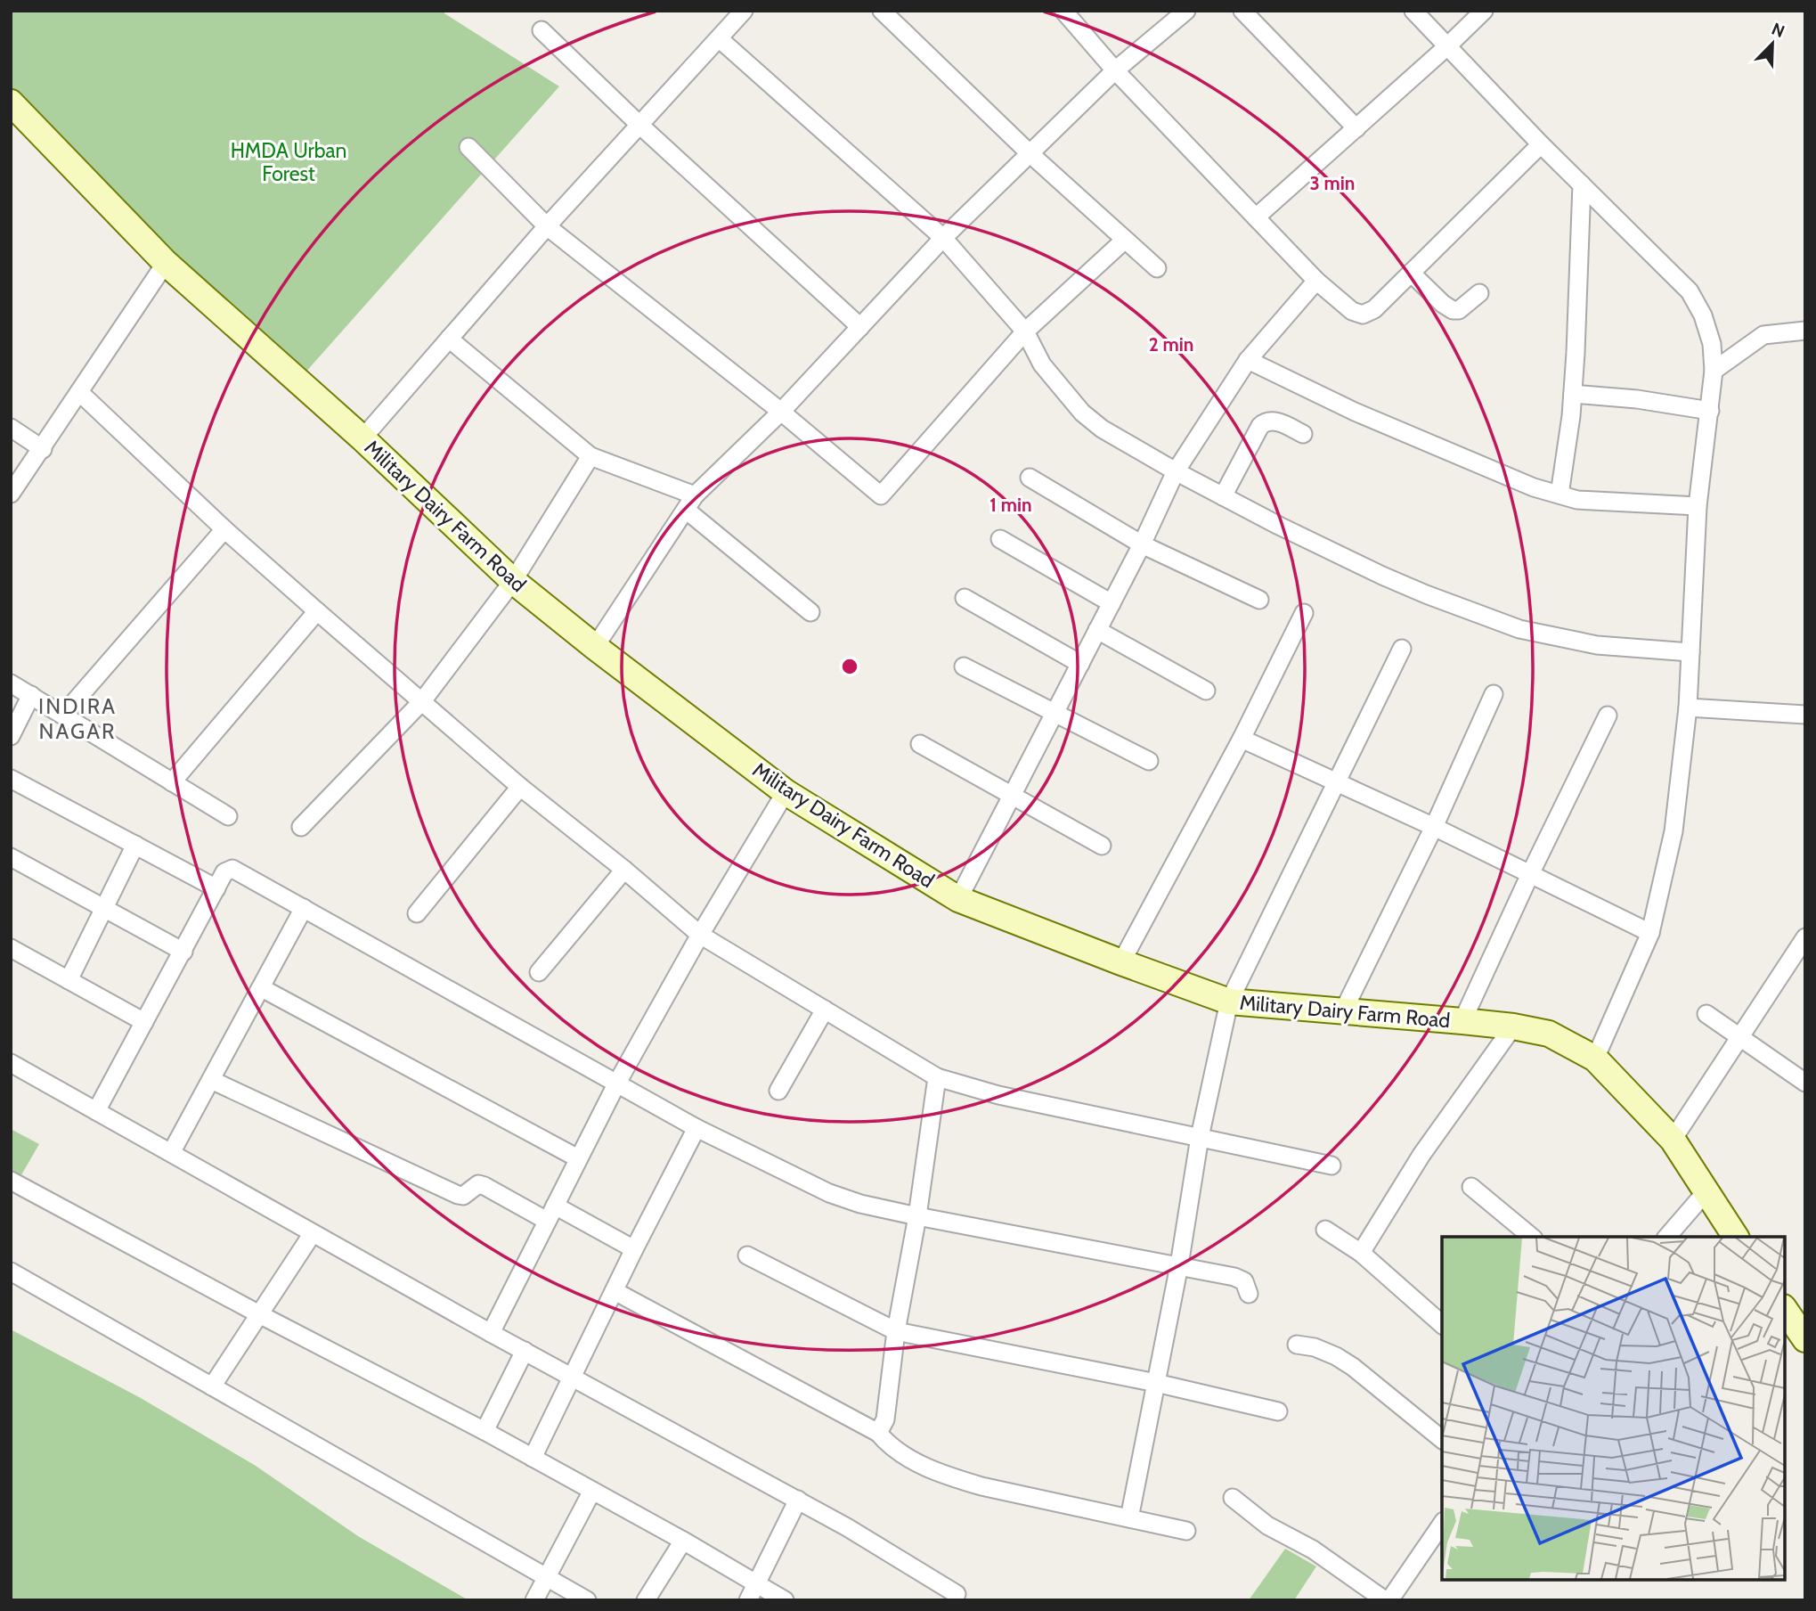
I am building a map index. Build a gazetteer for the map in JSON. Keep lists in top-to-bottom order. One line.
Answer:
{"streets":{"main road":["Military Dairy Farm Road"]},"districts":["INDIRA NAGAR"],"parks":["HMDA Urban Forest"],"north":"top right","rings":["3 min","2 min","1 min"]}
